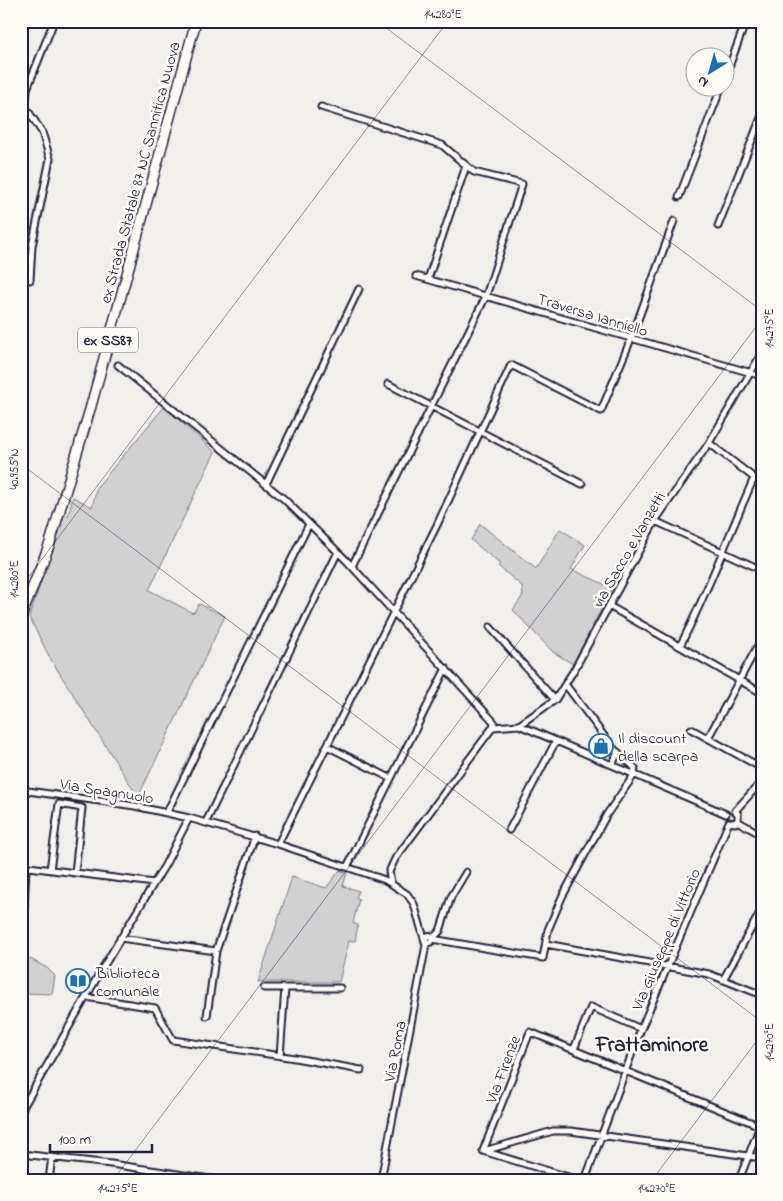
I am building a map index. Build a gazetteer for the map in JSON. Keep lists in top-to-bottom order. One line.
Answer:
{"streets":{"highway":["ex Strada Statale 87 NC Sannitica Nuova","ex SS87"],"street":["Traversa Ianniello","via Sacco e Vanzetti","Via Spagnuolo","Via Giuseppe di Vittorio","Via Roma","Via Firenze"]},"crossings":[["Traversa Ianniello","via Sacco e Vanzetti"],["Via Spagnuolo","Via Roma"],["Via Giuseppe di Vittorio","Via Firenze"]],"districts":["Frattaminore"],"places":{"shop":["Il discount della scarpa"],"library":["Biblioteca comunale"]},"scale_bar":"100 m","north":"bottom left","coordinates":["14.280°E","14.275°E","40.955°N","14.270°E"]}
